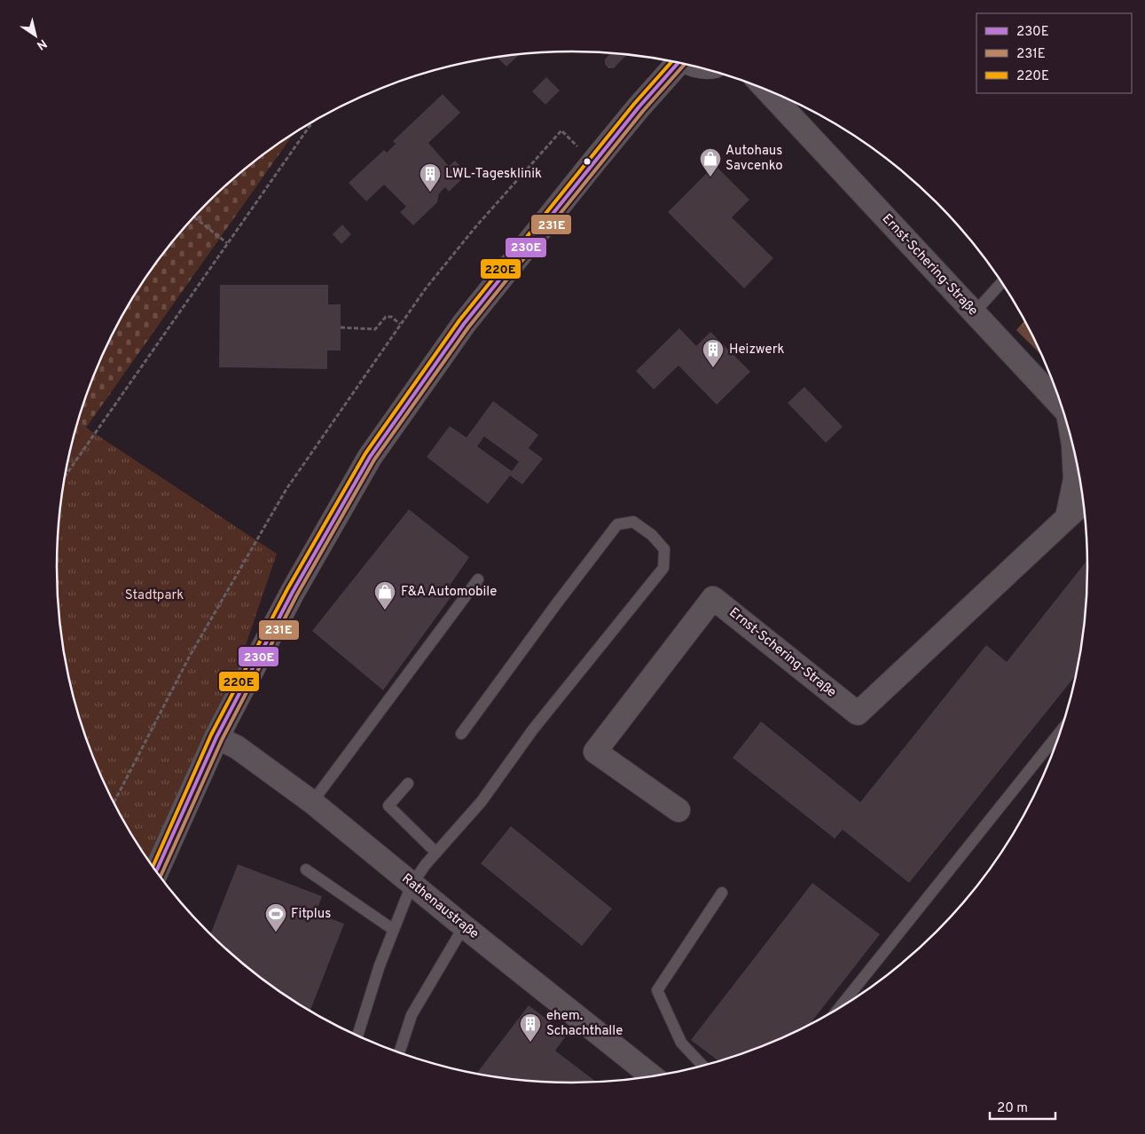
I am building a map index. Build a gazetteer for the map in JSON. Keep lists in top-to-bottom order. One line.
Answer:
{"streets":{"street":["Ernst-Schering-Straße","Rathenaustraße"]},"parks":["Stadtpark"],"places":{"shop":["Autohaus Savcenko","F&A Automobile"],"building":["LWL-Tagesklinik","Heizwerk","ehem. Schachthalle"],"sports":["Fitplus"]},"lines":["transit line 220E","transit line 230E","transit line 231E"],"legend":["230E","231E","220E"],"scale_bar":"20 m","north":"bottom right"}
